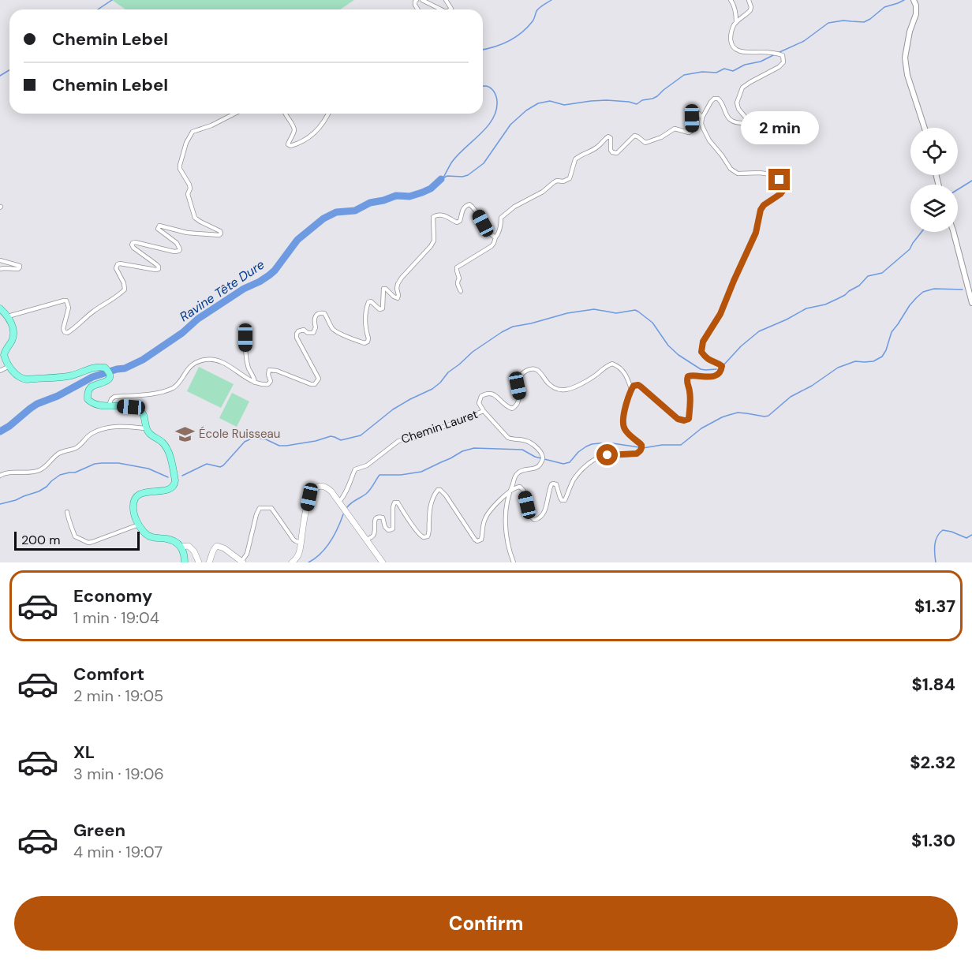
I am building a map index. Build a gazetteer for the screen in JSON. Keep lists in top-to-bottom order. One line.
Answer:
{"streets":{"street":["Chemin Lauret"]},"water":["Ravine Tête Dure"],"places":{"school or university":["École Ruisseau"]},"scale_bar":"200 m","page":{"banner":["Chemin Lebel","Chemin Lebel"],"bubble":"2 min","scale":"200 m","list":[{"name":"Economy","note":"1 min · 19:04","value":"$1.37"},{"name":"Comfort","note":"2 min · 19:05","value":"$1.84"},{"name":"XL","note":"3 min · 19:06","value":"$2.32"},{"name":"Green","note":"4 min · 19:07","value":"$1.30"}],"buttons":"Confirm"}}
